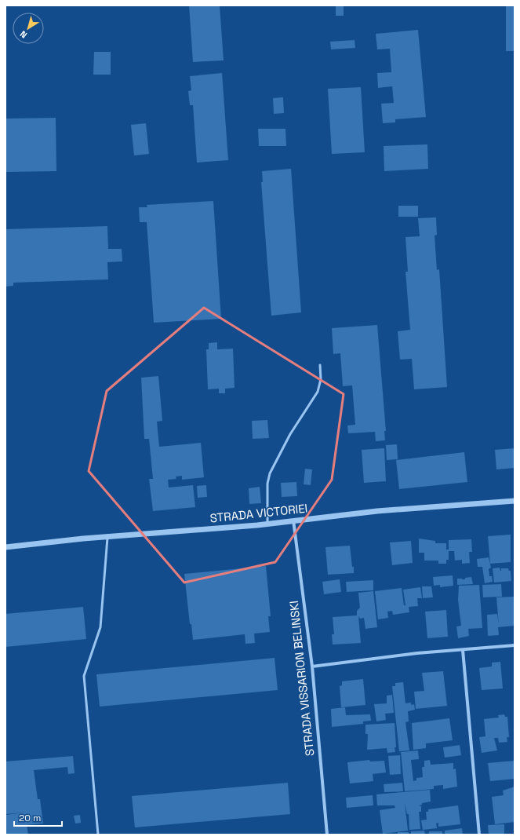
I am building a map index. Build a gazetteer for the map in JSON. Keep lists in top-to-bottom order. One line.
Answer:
{"streets":{"street":["STRADA VICTORIEI","STRADA VISSARION BELINSKI"]},"crossings":[["STRADA VICTORIEI","STRADA VISSARION BELINSKI"]],"scale_bar":"20 m","north":"bottom left"}
